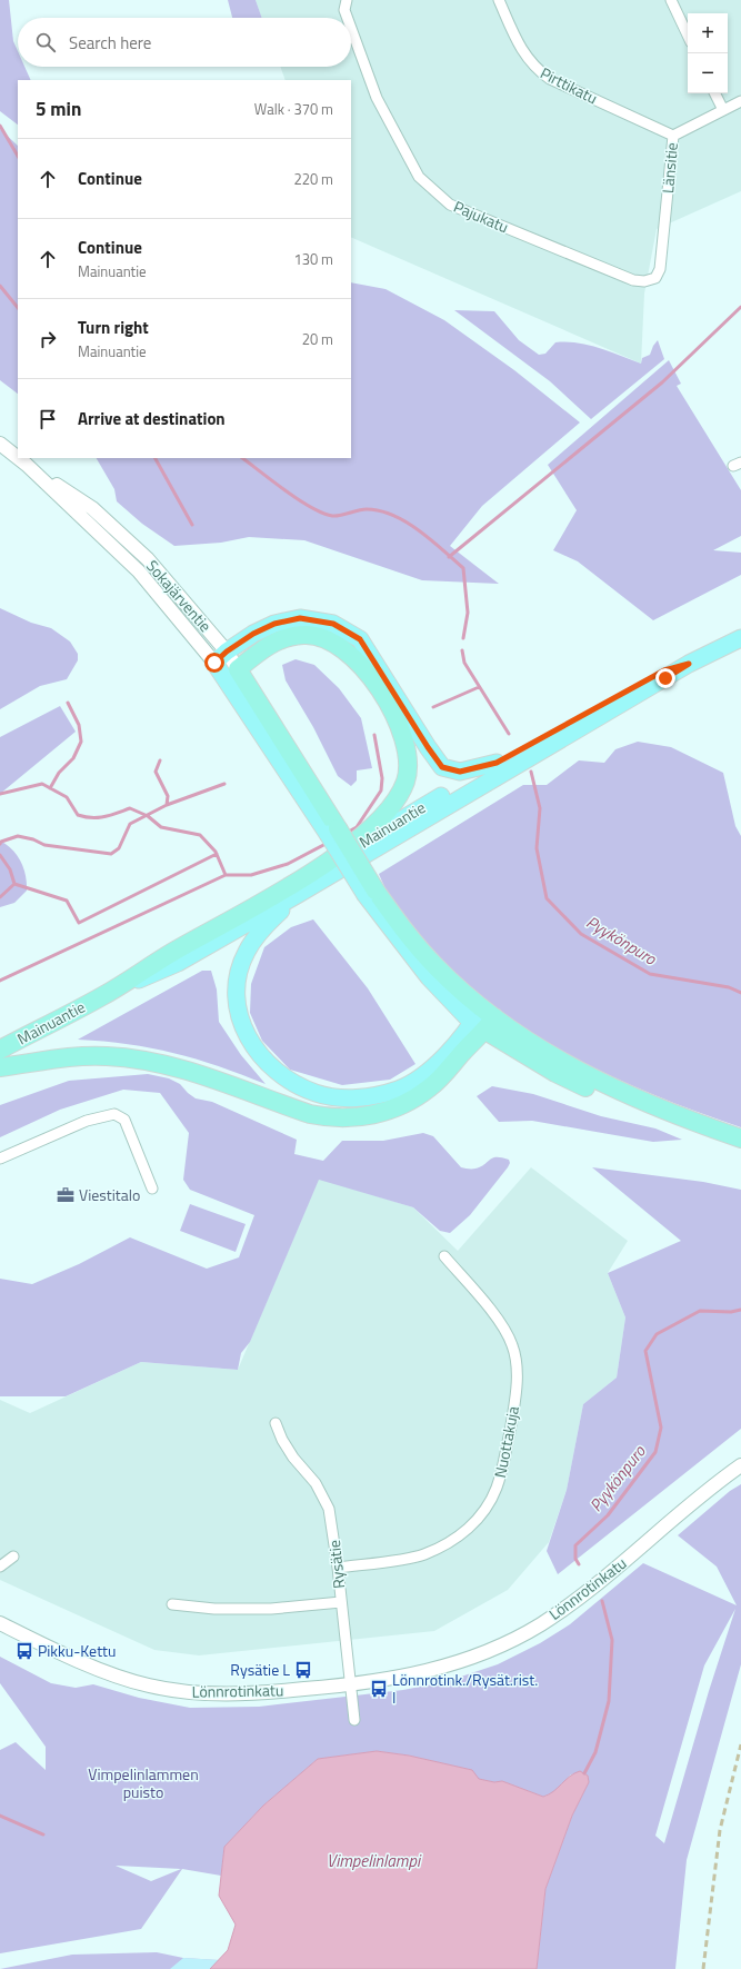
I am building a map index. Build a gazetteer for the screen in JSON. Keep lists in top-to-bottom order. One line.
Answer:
{"streets":{"highway":["Sokajärventie","Mainuantie"],"street":["Pirttikatu","Länsitie","Pajukatu","Nuottakuja","Rysätie","Lönnrotinkatu"]},"crossings":[["Pirttikatu","Länsitie"],["Länsitie","Pajukatu"],["Nuottakuja","Rysätie"],["Rysätie","Lönnrotinkatu"]],"water":["Pyykönpuro","Vimpelinlampi"],"parks":["Vimpelinlammen puisto"],"places":{"office":["Viestitalo"],"bus stop":["Pikku-Kettu","Rysätie L","Lönnrotink./Rysät.rist. I"]},"page":{"map_buttons":["+","−"],"search":"Search here","heading":["5 min","Walk · 370 m"],"list":[["Continue","220 m"],["Continue","Mainuantie","130 m"],["Turn right","Mainuantie","20 m"],"Arrive at destination"]}}
